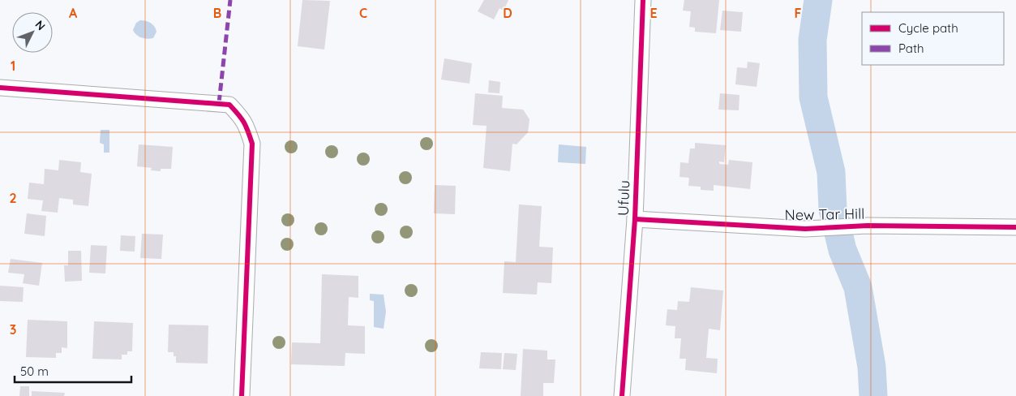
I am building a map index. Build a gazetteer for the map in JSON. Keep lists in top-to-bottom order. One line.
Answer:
{"streets":{"street":["Ufulu","New Tar Hill"]},"crossings":[["Ufulu","New Tar Hill"]],"legend":["Cycle path","Path"],"scale_bar":"50 m","north":"top right","grid":{"columns":["A","B","C","D","E","F"],"rows":["1","2","3"]}}
